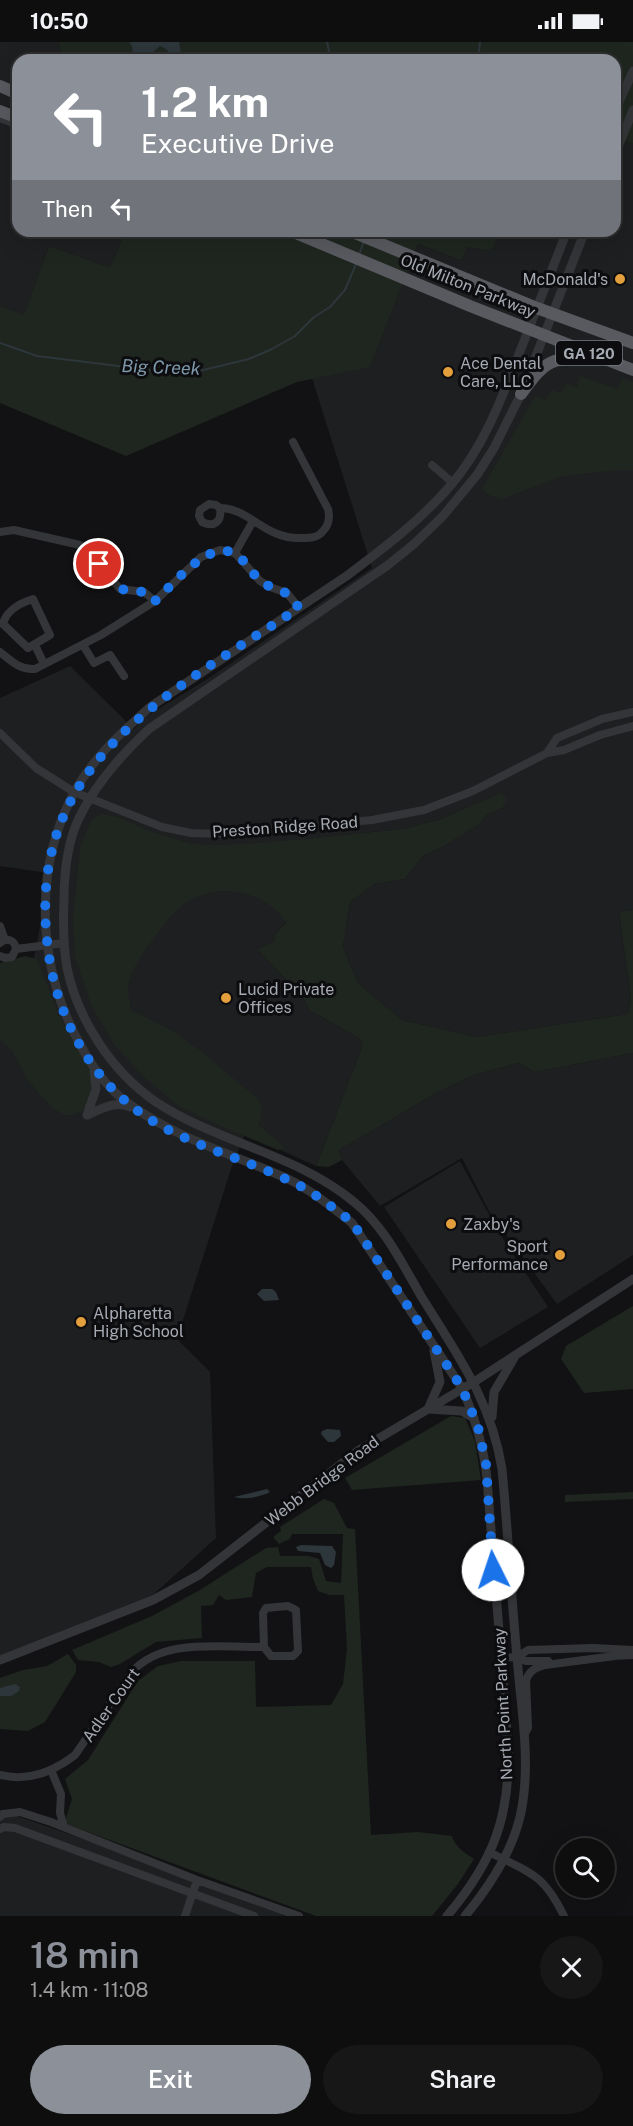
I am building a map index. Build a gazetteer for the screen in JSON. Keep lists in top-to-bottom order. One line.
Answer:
{"streets":{"highway":["Old Milton Parkway","GA 120"],"street":["Preston Ridge Road","Webb Bridge Road","North Point Parkway","Adler Court"]},"crossings":[["Old Milton Parkway","North Point Parkway"],["Preston Ridge Road","North Point Parkway"],["Webb Bridge Road","North Point Parkway"]],"water":["Big Creek"],"places":["McDonald's","Ace Dental Care, LLC","Lucid Private Offices","Zaxby's","Sport Performance","Alpharetta High School"],"page":{"status":"10:50","turn":["1.2 km","Executive Drive"],"then":"Then","heading":["18 min","1.4 km · 11:08"],"buttons":["Exit","Share"]}}
